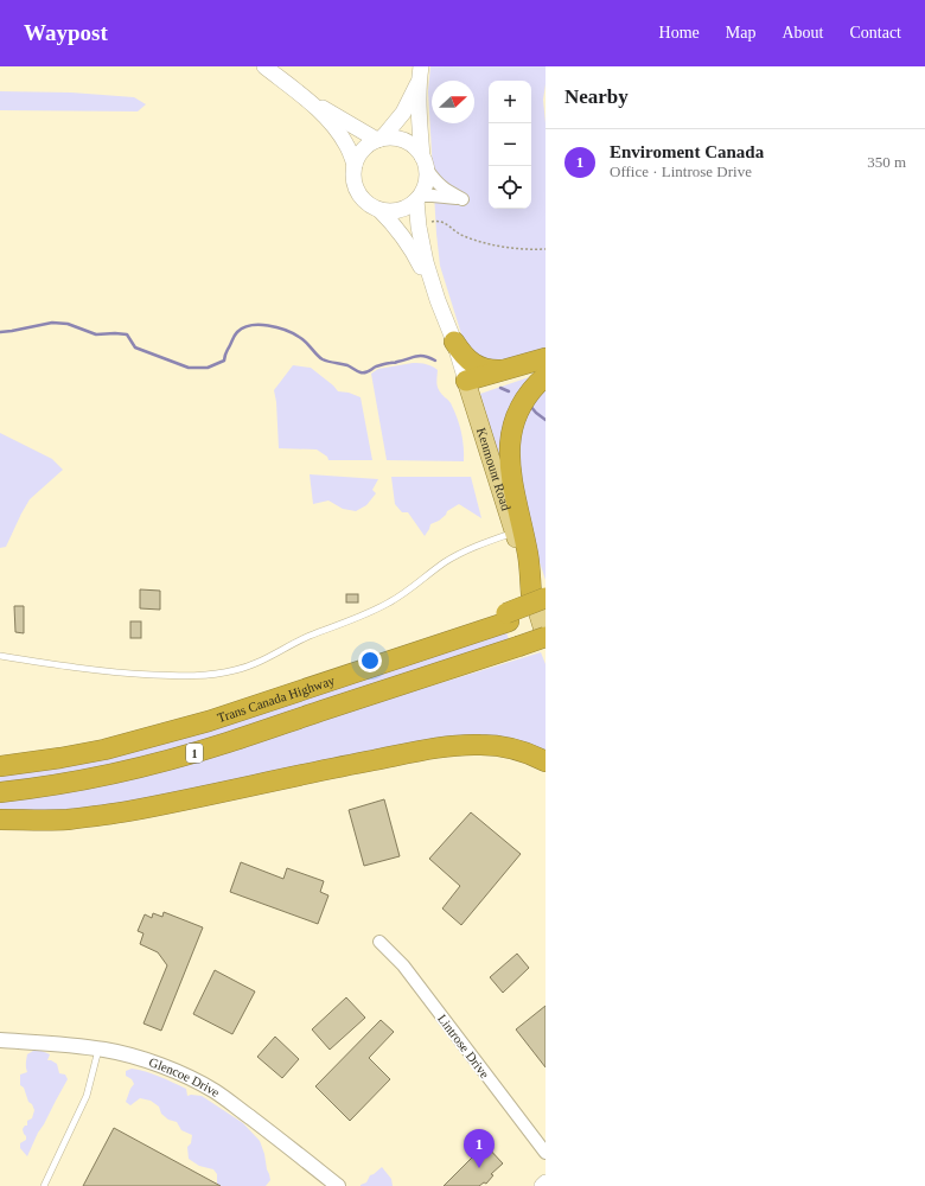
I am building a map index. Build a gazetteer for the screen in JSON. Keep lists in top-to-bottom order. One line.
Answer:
{"streets":{"highway":["Trans Canada Highway","1"],"main road":["Kenmount Road"],"street":["Lintrose Drive","Glencoe Drive"]},"crossings":[["Kenmount Road","Trans Canada Highway"]],"north":"right","page":{"header":"Waypost","nav":["Home","Map","About","Contact"],"heading":"Nearby","map_buttons":["+","−"],"list":[{"mark":"1","name":"Enviroment Canada","note":"Office · Lintrose Drive","value":"350 m"}],"pins":"1"}}
